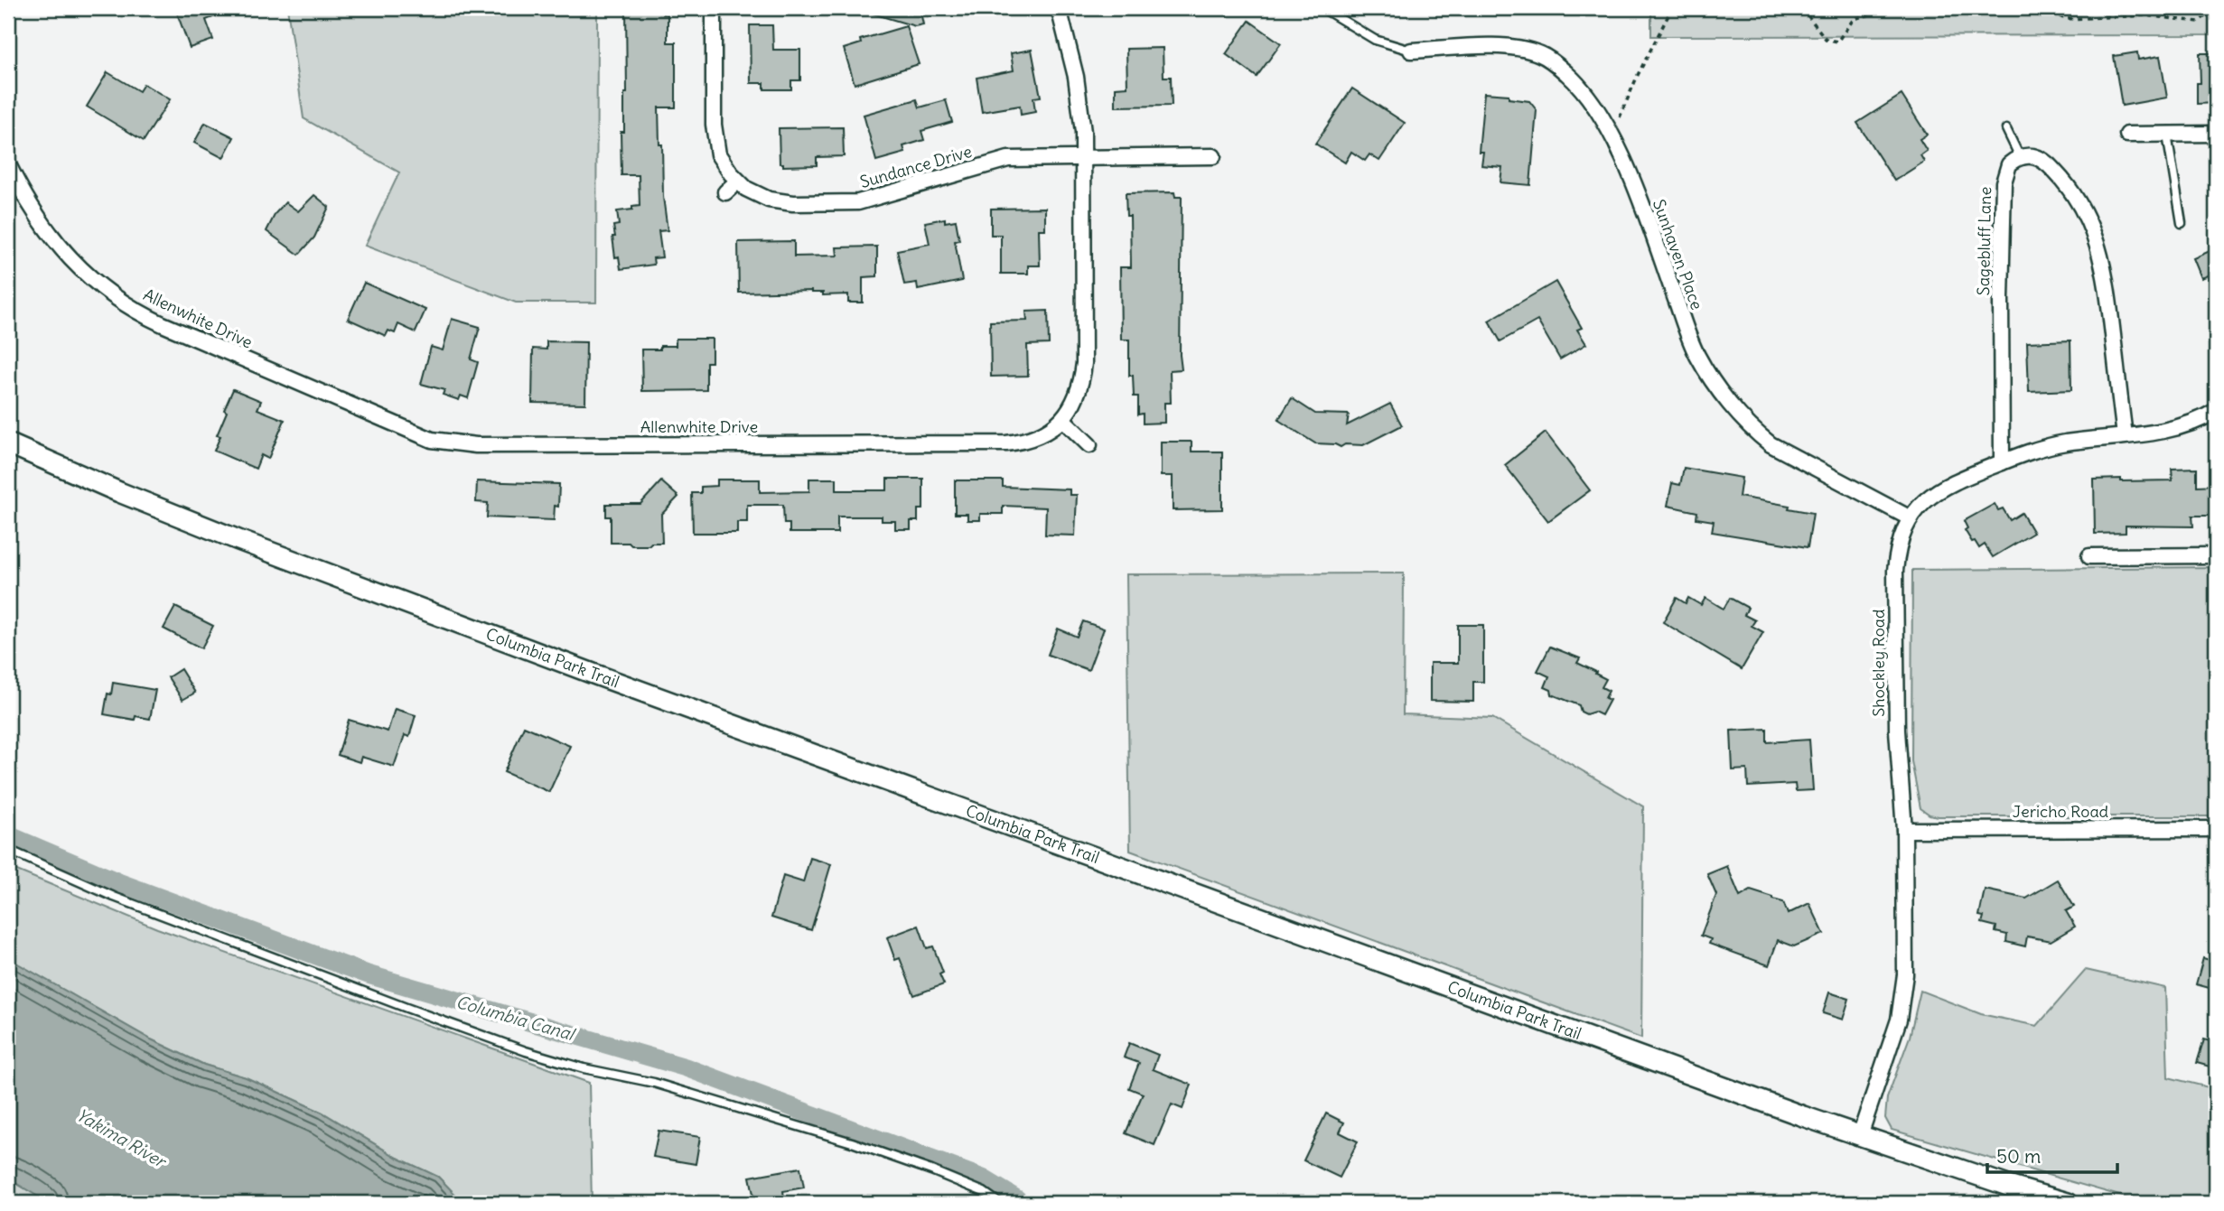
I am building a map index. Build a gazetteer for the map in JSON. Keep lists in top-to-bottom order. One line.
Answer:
{"streets":{"main road":["Columbia Park Trail"],"street":["Sundance Drive","Sagebluff Lane","Sunhaven Place","Allenwhite Drive","Shockley Road","Jericho Road"]},"crossings":[["Sundance Drive","Allenwhite Drive"],["Sagebluff Lane","Shockley Road"],["Sunhaven Place","Shockley Road"],["Columbia Park Trail","Shockley Road"],["Shockley Road","Jericho Road"]],"water":["Columbia Canal","Yakima River"],"scale_bar":"50 m"}
